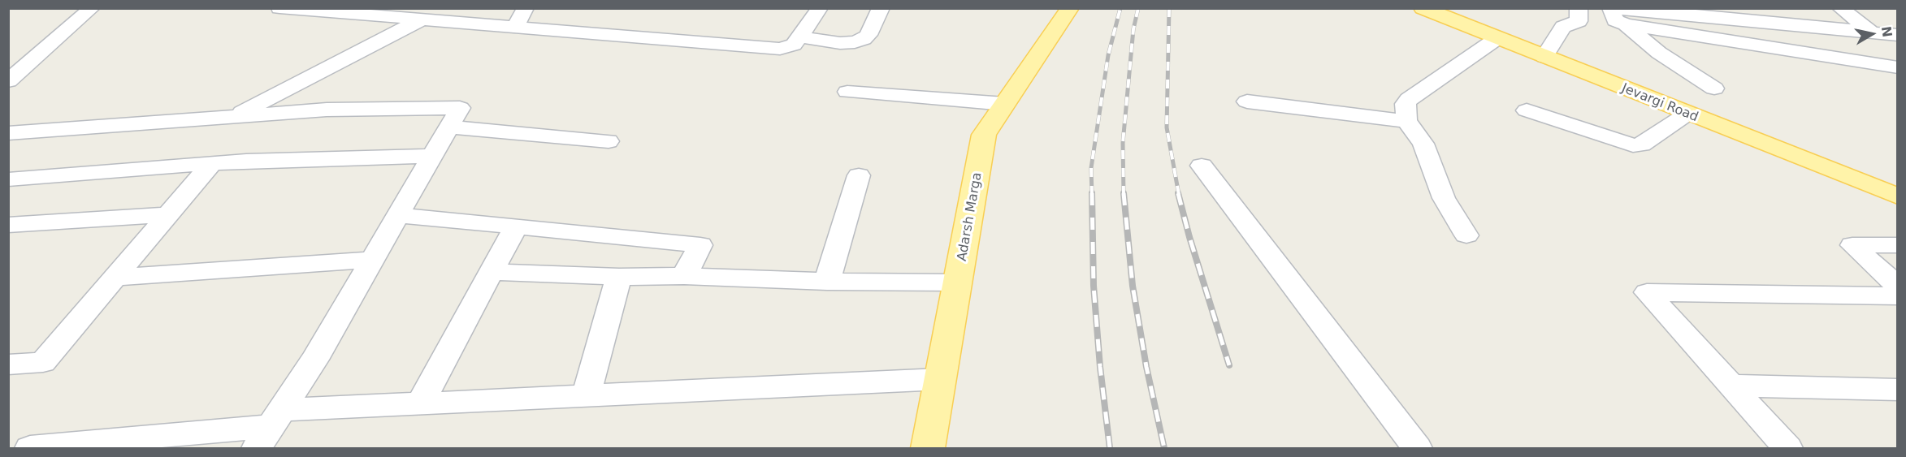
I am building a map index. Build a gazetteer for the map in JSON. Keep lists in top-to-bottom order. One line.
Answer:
{"streets":{"main road":["Jevargi Road","Adarsh Marga"]},"north":"right"}
